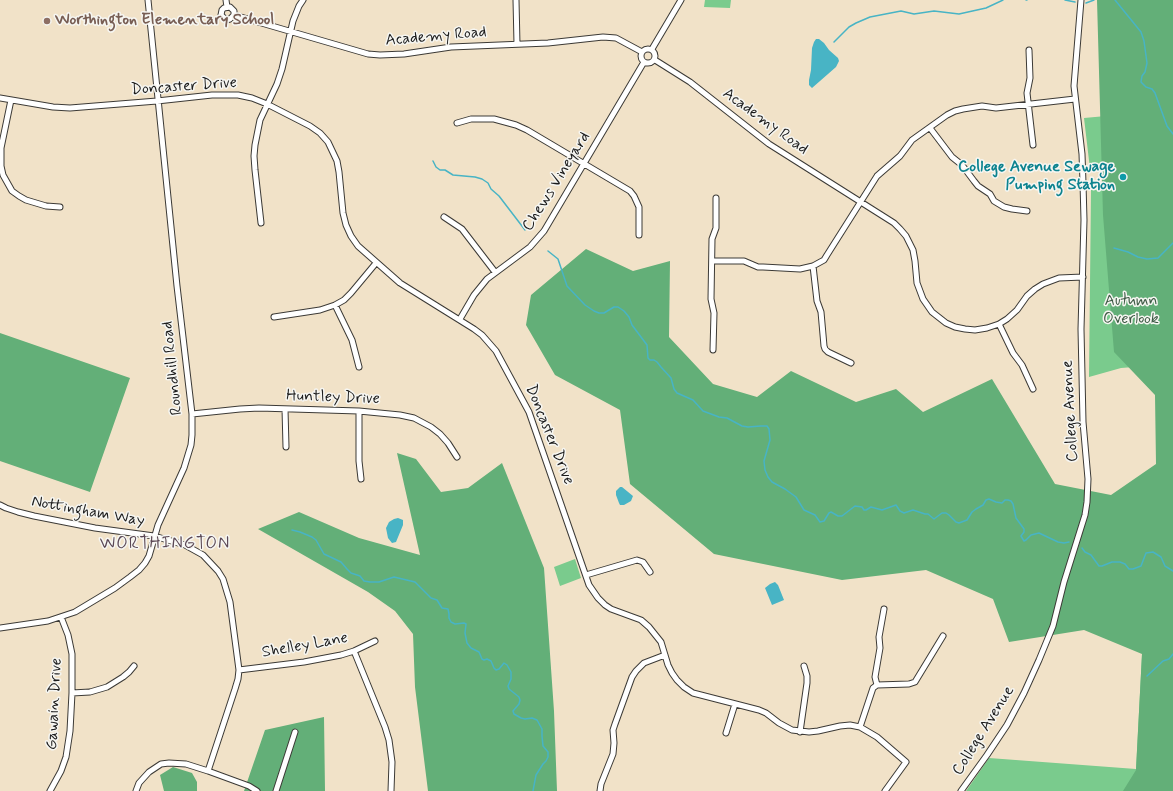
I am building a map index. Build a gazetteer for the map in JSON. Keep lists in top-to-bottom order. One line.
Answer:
{"streets":{"street":["Academy Road","Doncaster Drive","Chews Vineyard","Roundhill Road","Huntley Drive","College Avenue","Nottingham Way","Shelley Lane","Gawain Drive"]},"crossings":[["Academy Road","Chews Vineyard"],["Doncaster Drive","Chews Vineyard"],["Doncaster Drive","Roundhill Road"],["Roundhill Road","Huntley Drive"],["Roundhill Road","Nottingham Way"],["Roundhill Road","Gawain Drive"],["Nottingham Way","Shelley Lane"]],"districts":["WORTHINGTON"],"parks":["Autumn Overlook"],"places":["Worthington Elementary School","College Avenue Sewage Pumping Station"]}
